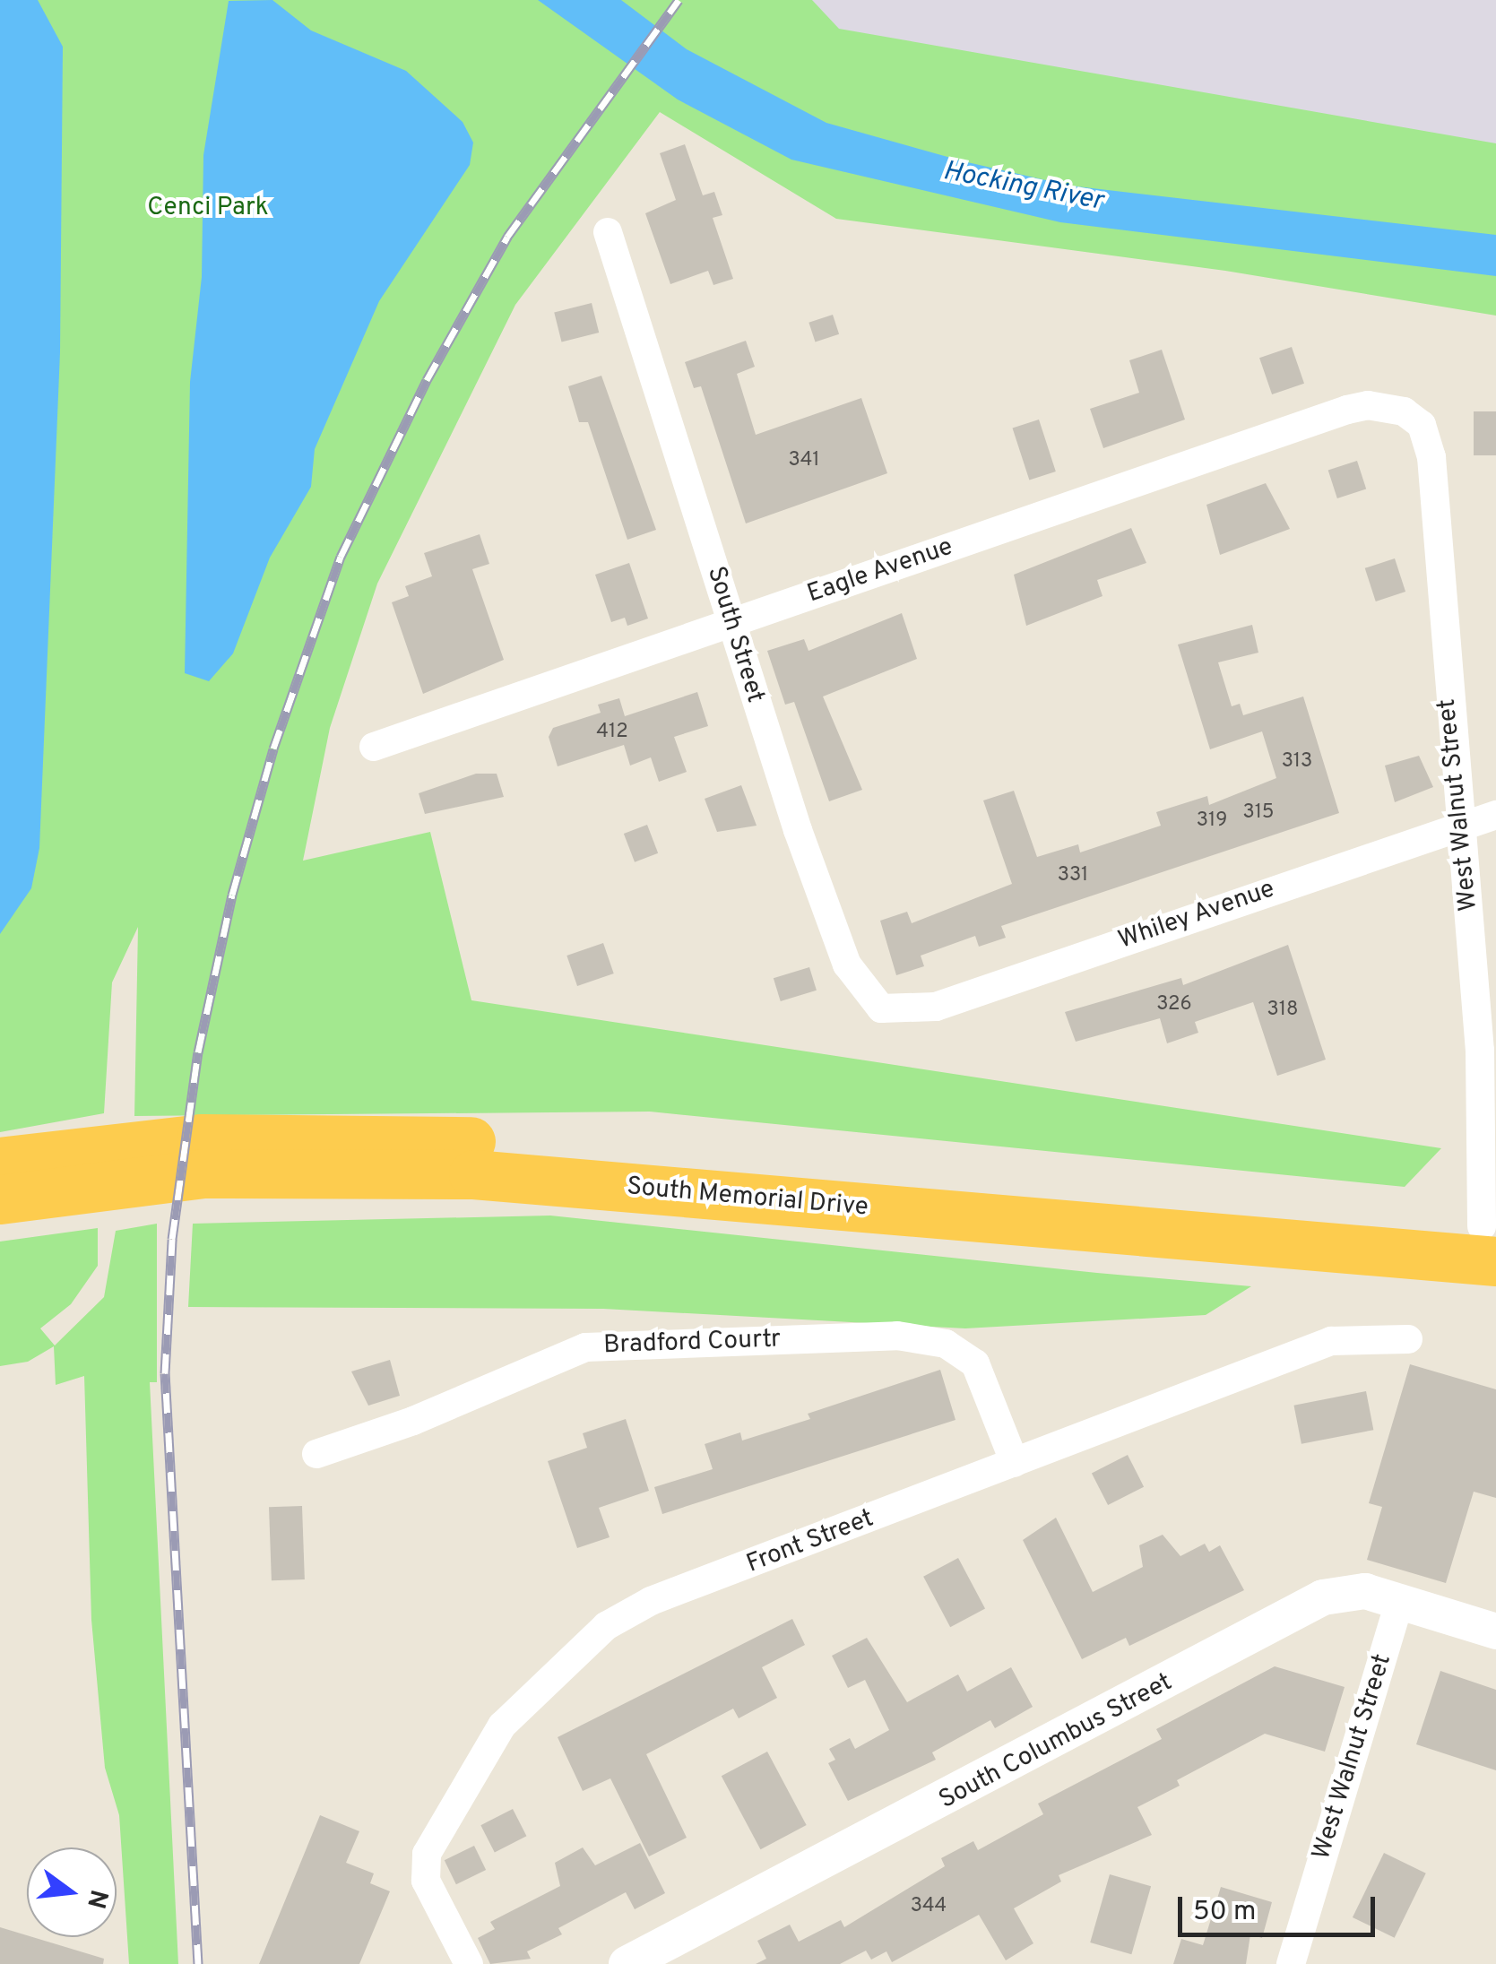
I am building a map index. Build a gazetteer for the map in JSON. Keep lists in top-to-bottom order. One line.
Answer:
{"streets":{"highway":["South Memorial Drive"],"street":["Eagle Avenue","South Street","West Walnut Street","Whiley Avenue","Bradford Courtr","Front Street","South Columbus Street"]},"crossings":[["Eagle Avenue","South Street"],["Eagle Avenue","West Walnut Street"],["South Street","Whiley Avenue"],["West Walnut Street","Whiley Avenue"],["West Walnut Street","South Memorial Drive"],["West Walnut Street","South Columbus Street"],["Bradford Courtr","Front Street"]],"water":["Hocking River"],"parks":["Cenci Park"],"house_numbers":["341","412","313","315","319","331","326","318","344"],"scale_bar":"50 m","north":"right"}
